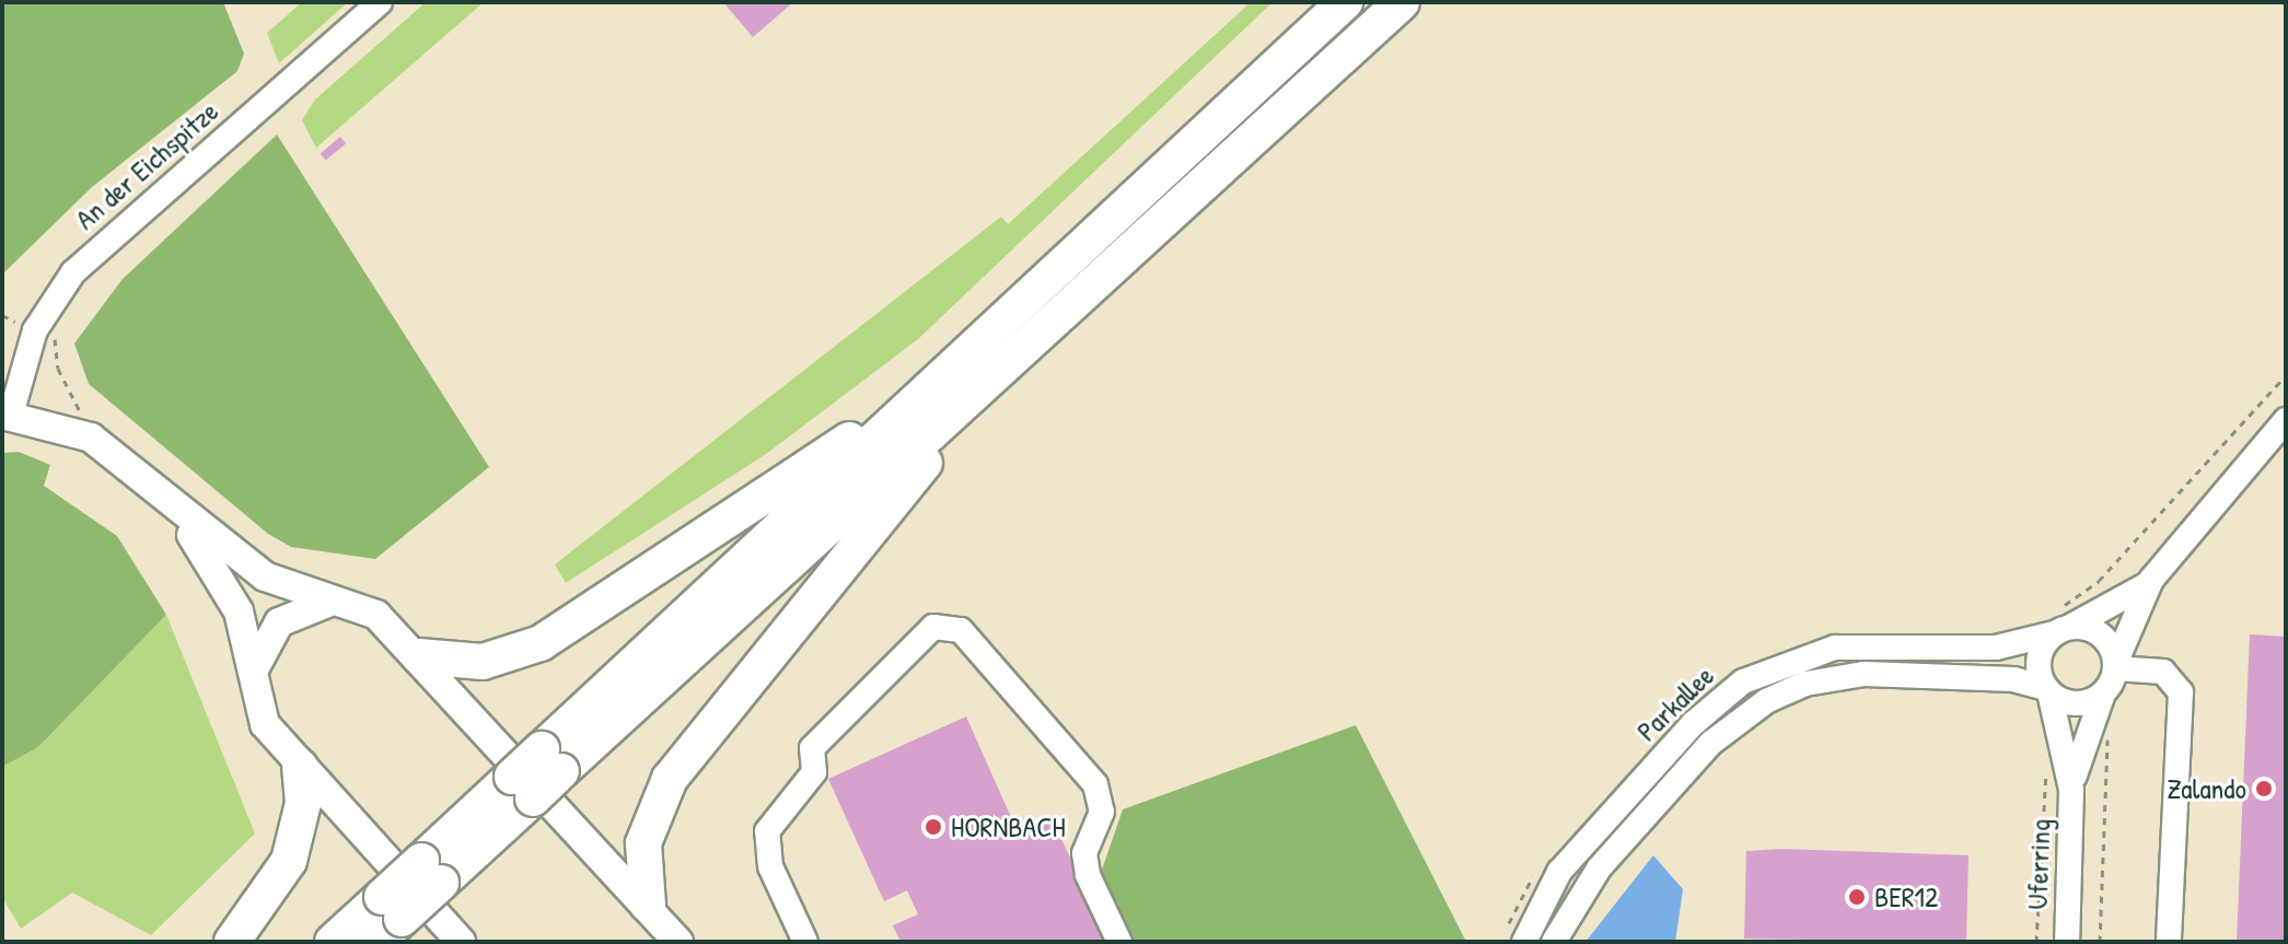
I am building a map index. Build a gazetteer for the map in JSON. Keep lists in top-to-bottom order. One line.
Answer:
{"streets":{"street":["An der Eichspitze","Parkallee","Uferring"]},"crossings":[["Parkallee","Uferring"]],"places":["Zalando","HORNBACH","BER12"]}
